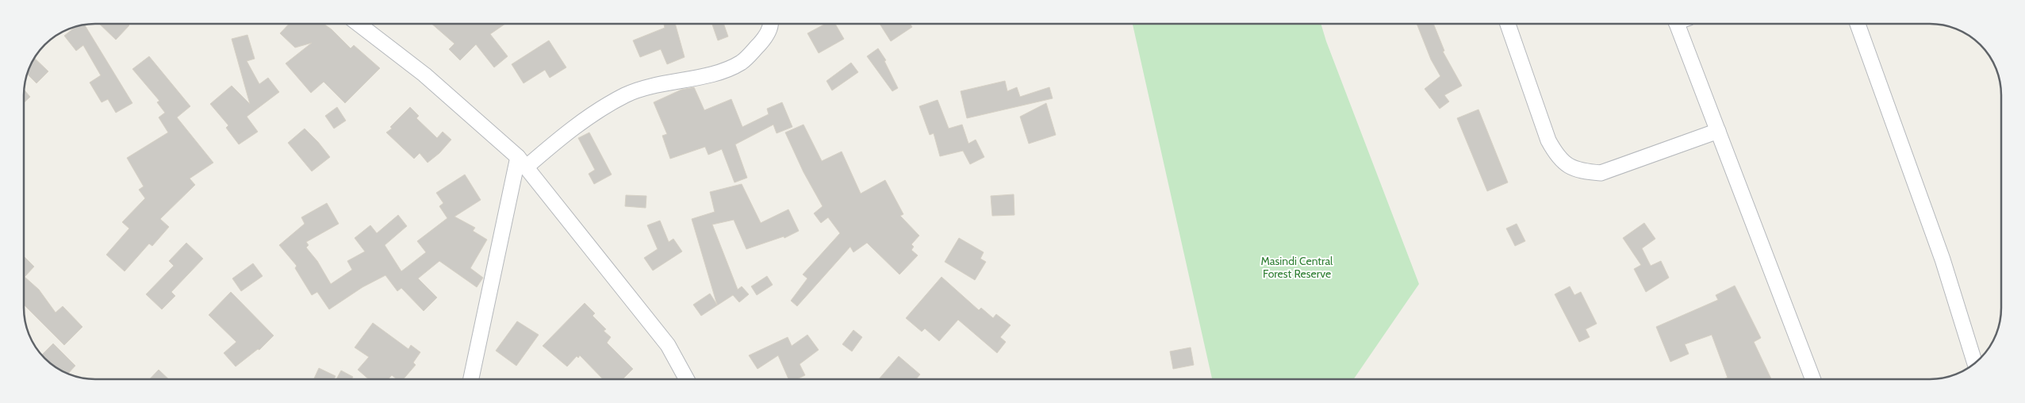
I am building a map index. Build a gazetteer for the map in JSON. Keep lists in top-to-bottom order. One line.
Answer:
{"parks":["Masindi Central Forest Reserve"]}
